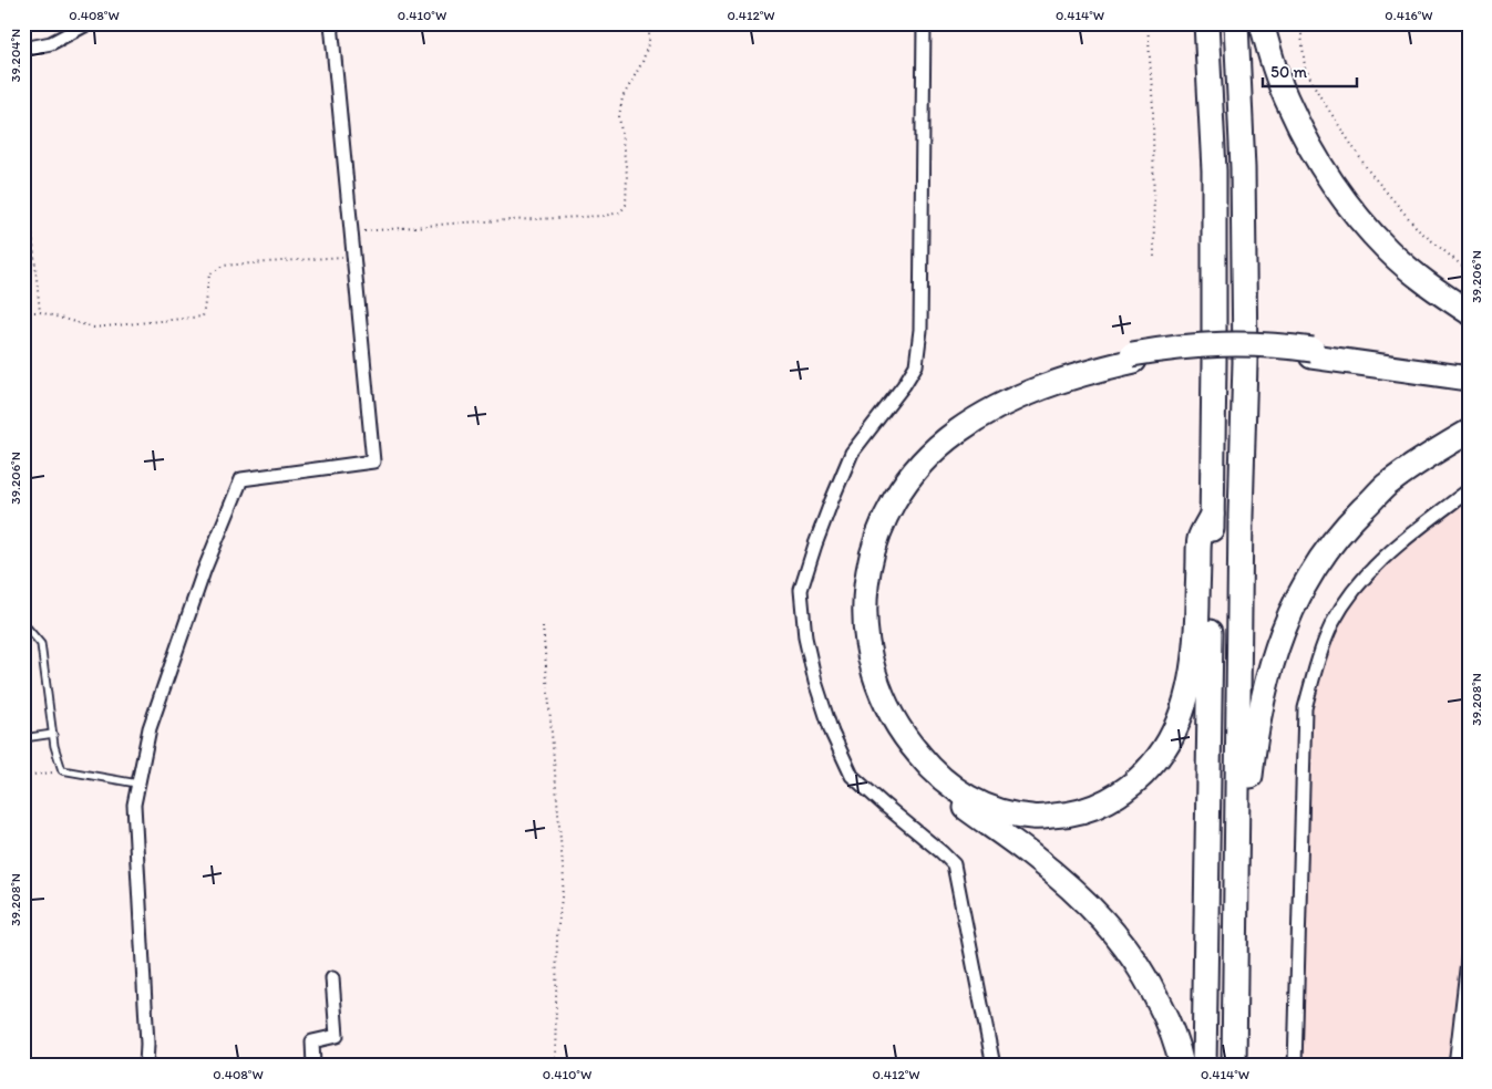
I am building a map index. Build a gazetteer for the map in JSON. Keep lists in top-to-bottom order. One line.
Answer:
{"scale_bar":"50 m","coordinates":["0.408°W","0.410°W","0.412°W","0.414°W","0.416°W","39.204°N","39.206°N","39.208°N"]}
